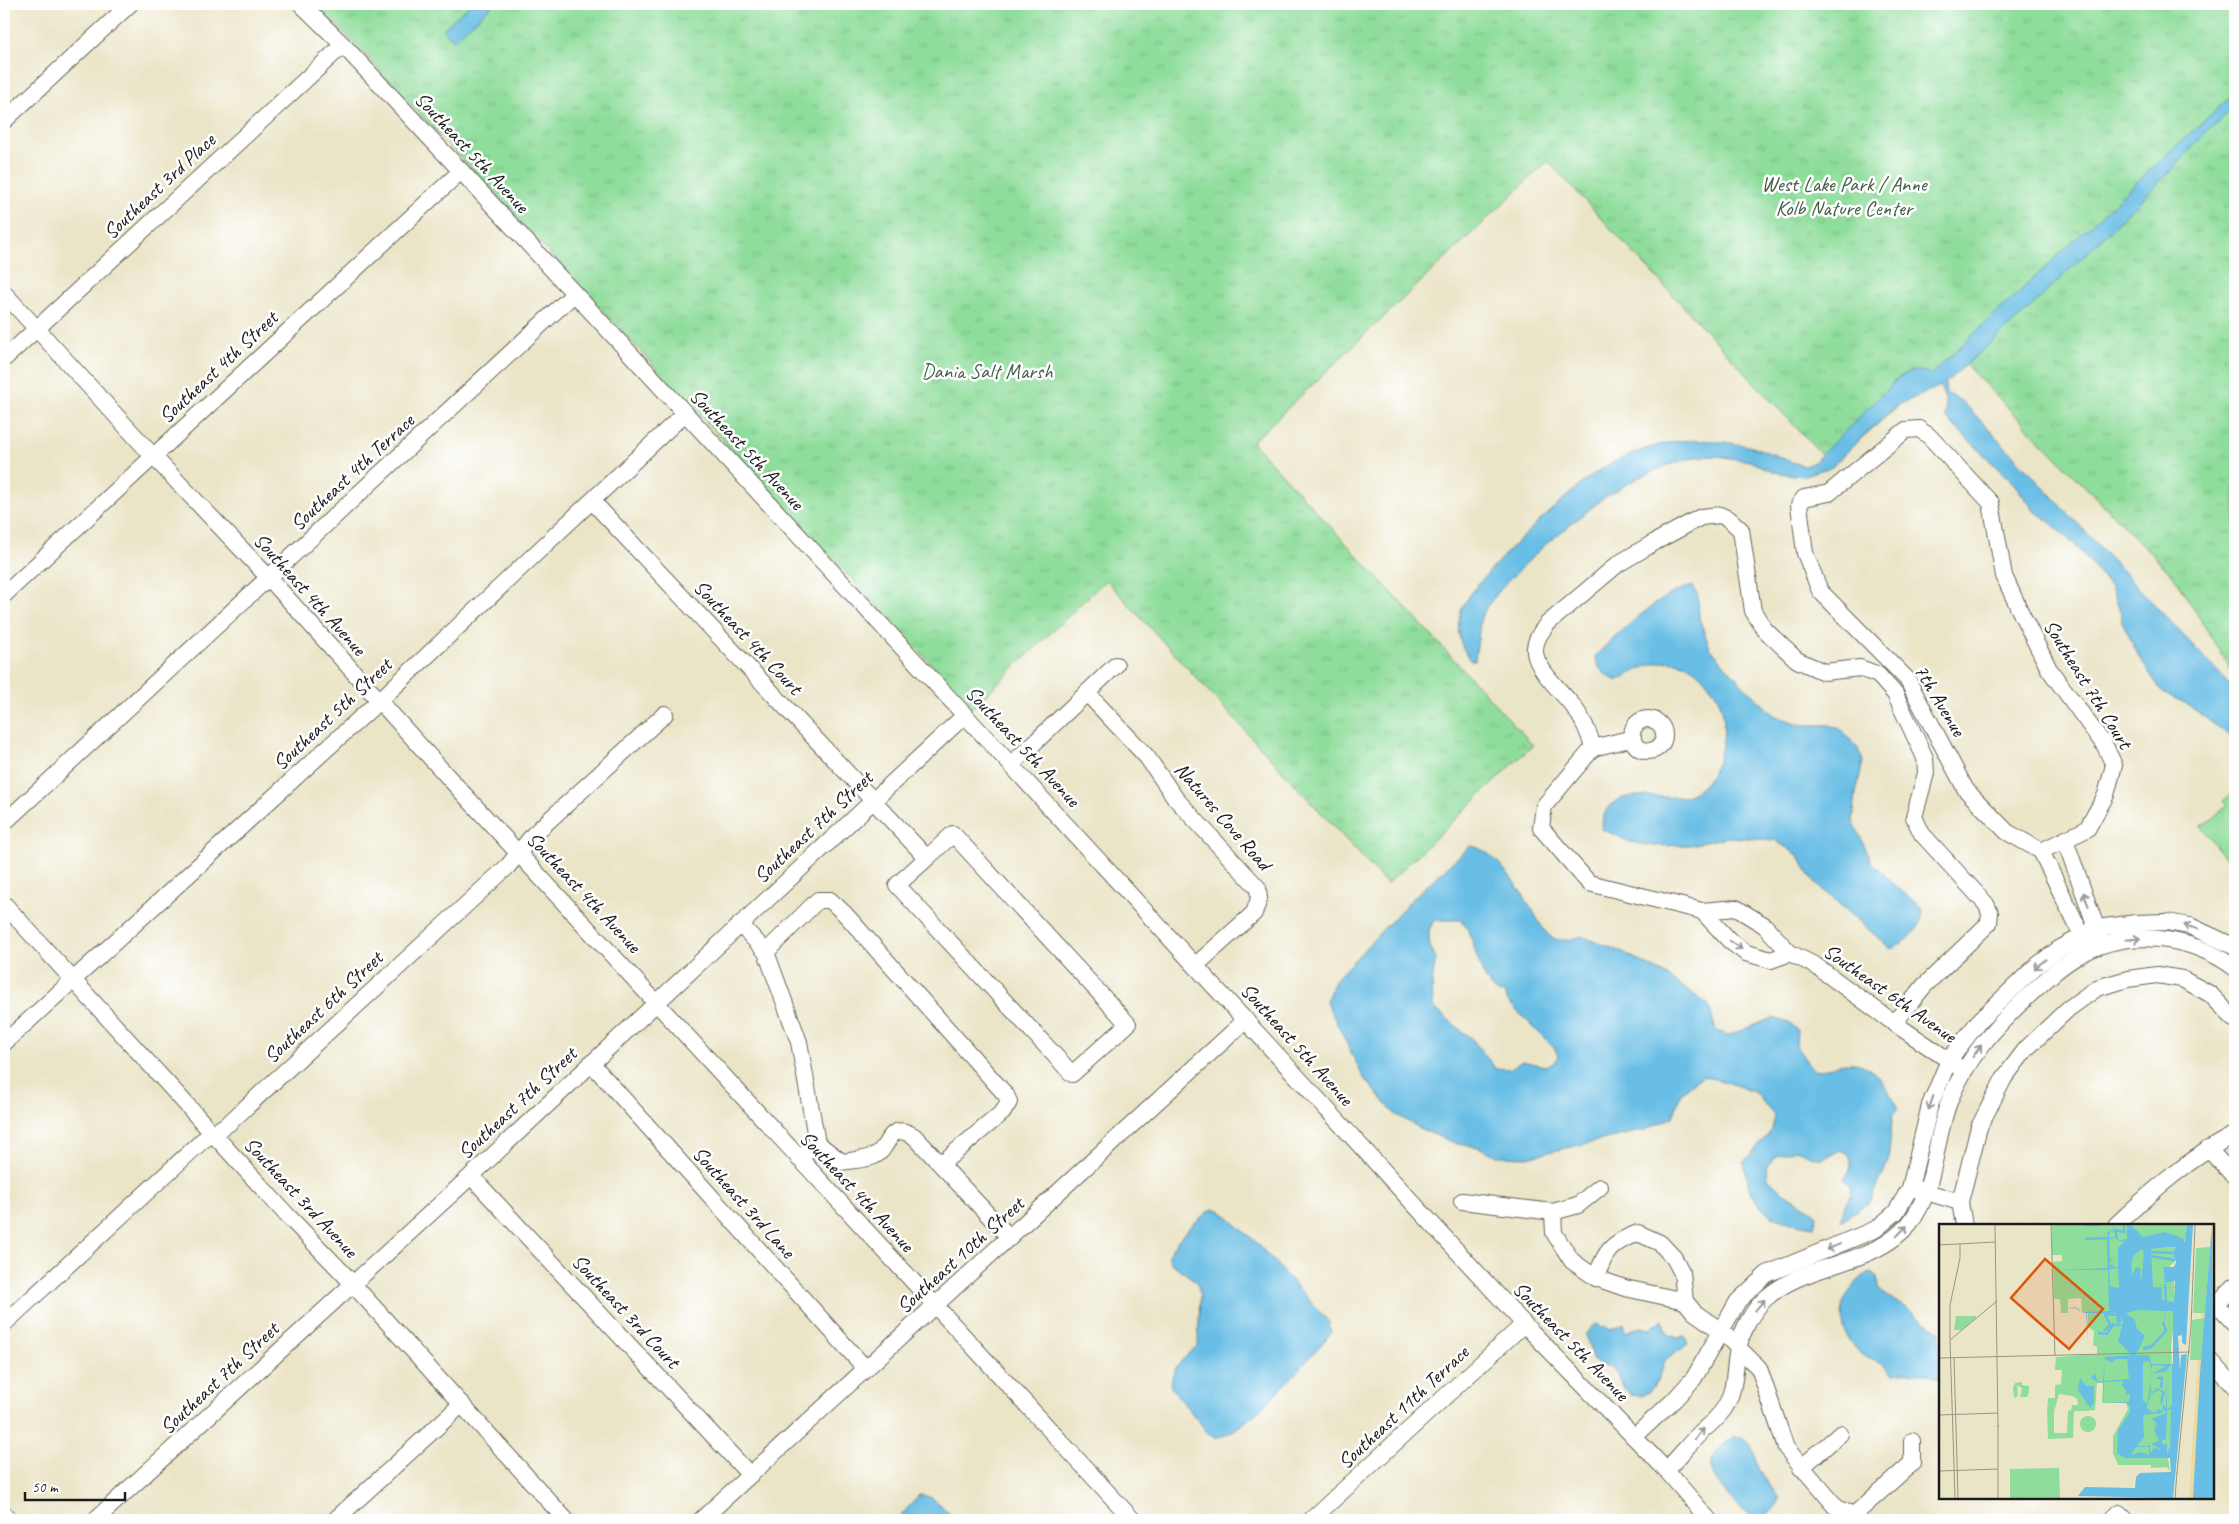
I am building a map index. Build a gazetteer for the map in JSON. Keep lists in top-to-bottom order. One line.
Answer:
{"streets":{"street":["Southeast 5th Avenue","Southeast 3rd Place","Southeast 4th Street","Southeast 4th Terrace","Southeast 4th Avenue","Southeast 4th Court","Southeast 7th Court","7th Avenue","Southeast 5th Street","Natures Cove Road","Southeast 7th Street","Southeast 6th Avenue","Southeast 6th Street","Southeast 3rd Avenue","Southeast 3rd Lane","Southeast 10th Street","Southeast 3rd Court","Southeast 11th Terrace"]},"crossings":[["Southeast 5th Avenue","Southeast 3rd Place"],["Southeast 5th Avenue","Southeast 4th Street"],["Southeast 5th Avenue","Southeast 4th Terrace"],["Southeast 5th Avenue","Southeast 5th Street"],["Southeast 5th Avenue","Natures Cove Road"],["Southeast 5th Avenue","Southeast 7th Street"],["Southeast 5th Avenue","Southeast 10th Street"],["Southeast 5th Avenue","Southeast 11th Terrace"],["Southeast 3rd Place","Southeast 4th Avenue"],["Southeast 4th Street","Southeast 4th Avenue"],["Southeast 4th Terrace","Southeast 4th Avenue"],["Southeast 4th Avenue","Southeast 5th Street"],["Southeast 4th Avenue","Southeast 7th Street"],["Southeast 4th Avenue","Southeast 6th Street"],["Southeast 4th Avenue","Southeast 10th Street"],["Southeast 4th Court","Southeast 5th Street"],["Southeast 4th Court","Southeast 7th Street"],["Southeast 7th Court","7th Avenue"],["Southeast 5th Street","Southeast 3rd Avenue"],["Southeast 7th Street","Southeast 3rd Avenue"],["Southeast 7th Street","Southeast 3rd Lane"],["Southeast 7th Street","Southeast 3rd Court"],["Southeast 6th Street","Southeast 3rd Avenue"],["Southeast 3rd Lane","Southeast 10th Street"],["Southeast 10th Street","Southeast 3rd Court"]],"parks":["West Lake Park / Anne Kolb Nature Center","Dania Salt Marsh"],"scale_bar":"50 m"}
